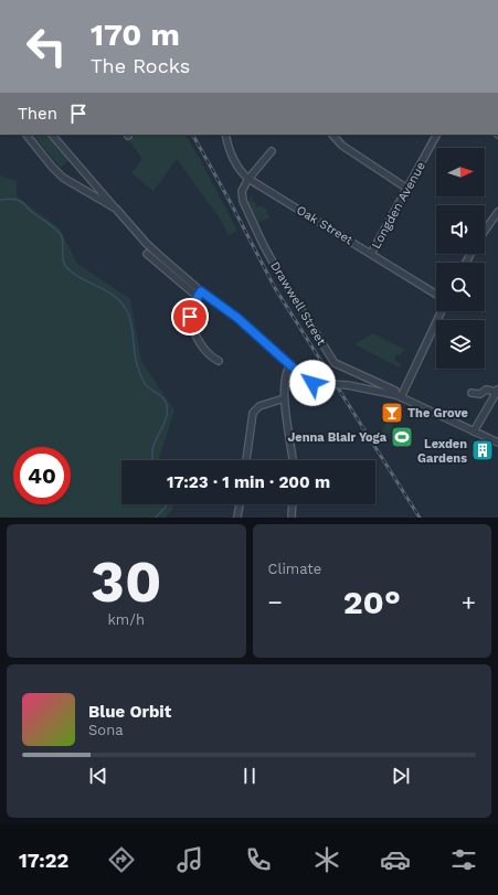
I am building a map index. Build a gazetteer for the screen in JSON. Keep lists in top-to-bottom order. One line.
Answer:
{"streets":{"street":["Longden Avenue","Oak Street","Drawwell Street"]},"crossings":[["Longden Avenue","Oak Street"],["Oak Street","Drawwell Street"]],"places":{"bar":["The Grove"],"sports":["Jenna Blair Yoga"],"building":["Lexden Gardens"]},"north":"right","page":{"turn":["170 m","The Rocks"],"then":"Then","limit":"40","trip":"17:23 · 1 min · 200 m","tile":[["30","km/h"],"Climate"],"heat":["−","20°","+"],"song":["Blue Orbit","Sona"],"tabs":"17:22"}}
